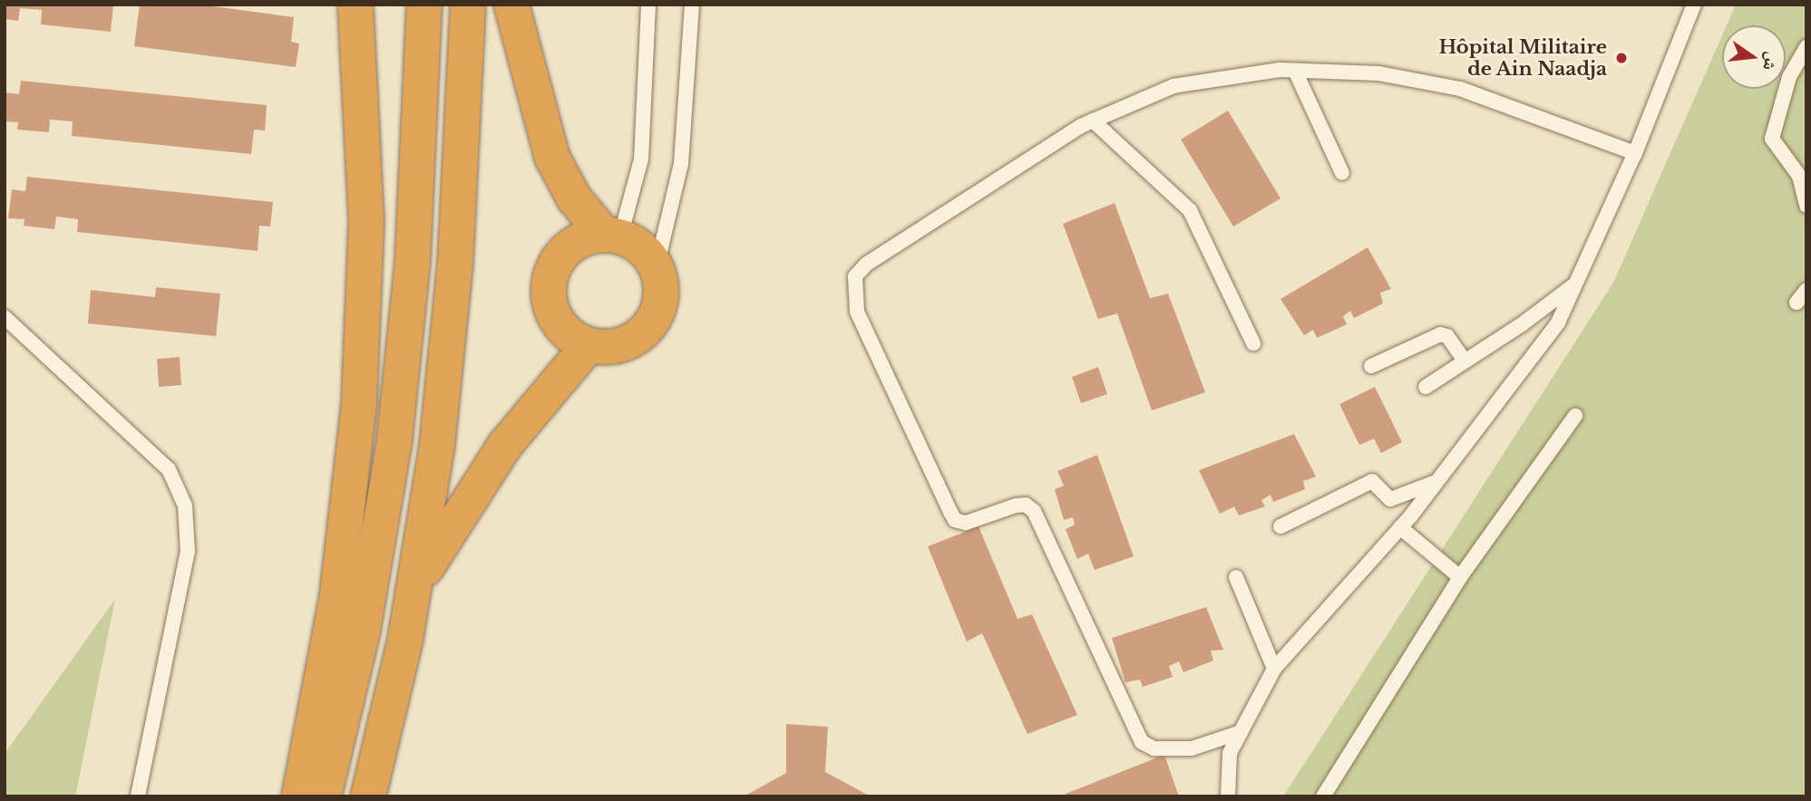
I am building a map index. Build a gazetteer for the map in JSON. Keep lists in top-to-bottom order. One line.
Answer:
{"places":["Hôpital Militaire de Ain Naadja"],"north":"right"}
